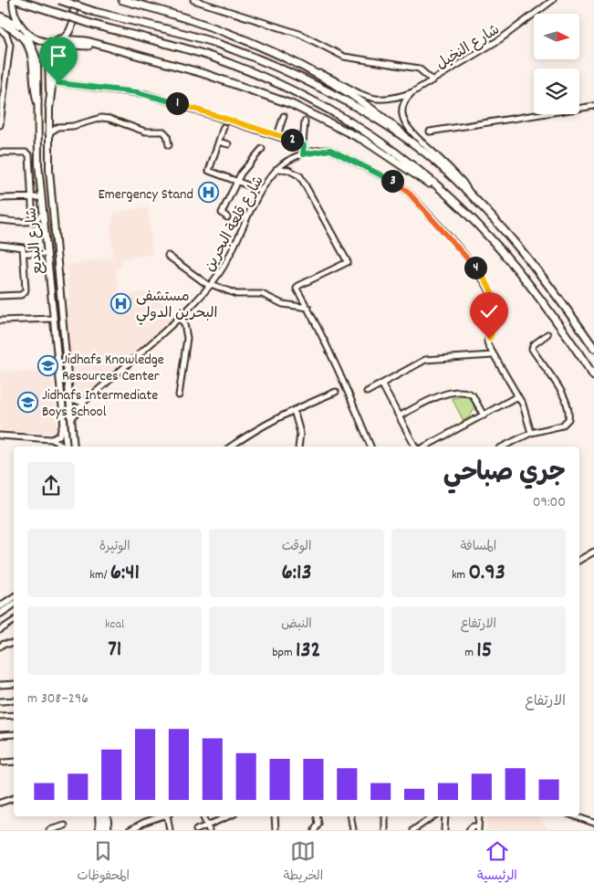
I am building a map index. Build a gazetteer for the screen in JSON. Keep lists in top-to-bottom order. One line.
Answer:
{"streets":{"main road":["شارع البديع"],"street":["شارع النخيل","شارع قلعة البحرين"]},"crossings":[["شارع قلعة البحرين","شارع البديع"]],"places":{"hospital":["Emergency Stand","مستشفى البحرين الدولي"],"school or university":["Jidhafs Knowledge Resources Center","Jidhafs Intermediate Boys School"]},"north":"right","page":{"pins":["1","2","3","4"],"heading":["جري صباحي","09:00"],"stats":[["المسافة","0.93 km"],["الوقت","6:13"],["الوتيرة","6:41 /km"],["الارتفاع","15 m"],["النبض","132 bpm"],["kcal","71"]],"chart":["الارتفاع","296–308 m"],"tabs":["الرئيسية","الخريطة","المحفوظات"]}}
